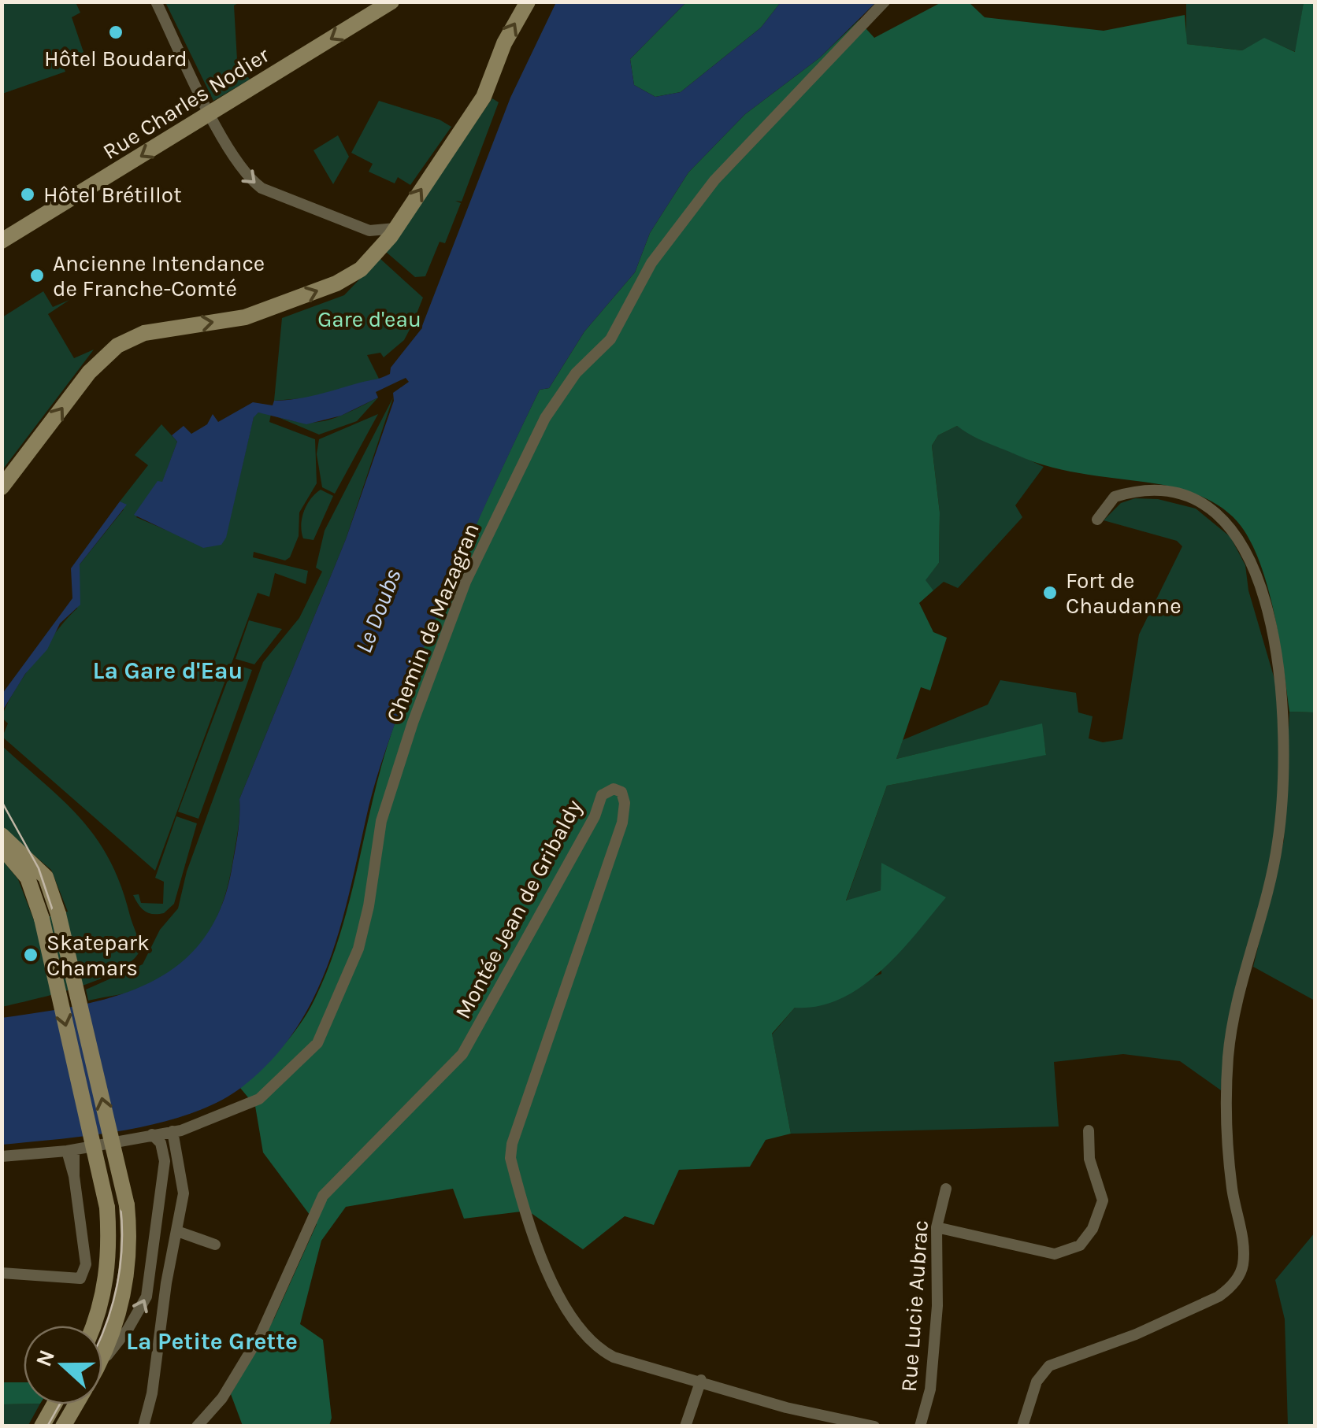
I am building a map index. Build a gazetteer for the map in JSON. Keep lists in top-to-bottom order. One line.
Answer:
{"streets":{"main road":["Rue Charles Nodier"],"street":["Chemin de Mazagran","Montée Jean de Gribaldy","Rue Lucie Aubrac"]},"one_way":["Rue Charles Nodier"],"districts":["La Gare d'Eau","La Petite Grette"],"water":["Le Doubs"],"parks":["Gare d'eau"],"places":["Hôtel Boudard","Hôtel Brétillot","Ancienne Intendance de Franche-Comté","Fort de Chaudanne","Skatepark Chamars"],"north":"left"}
